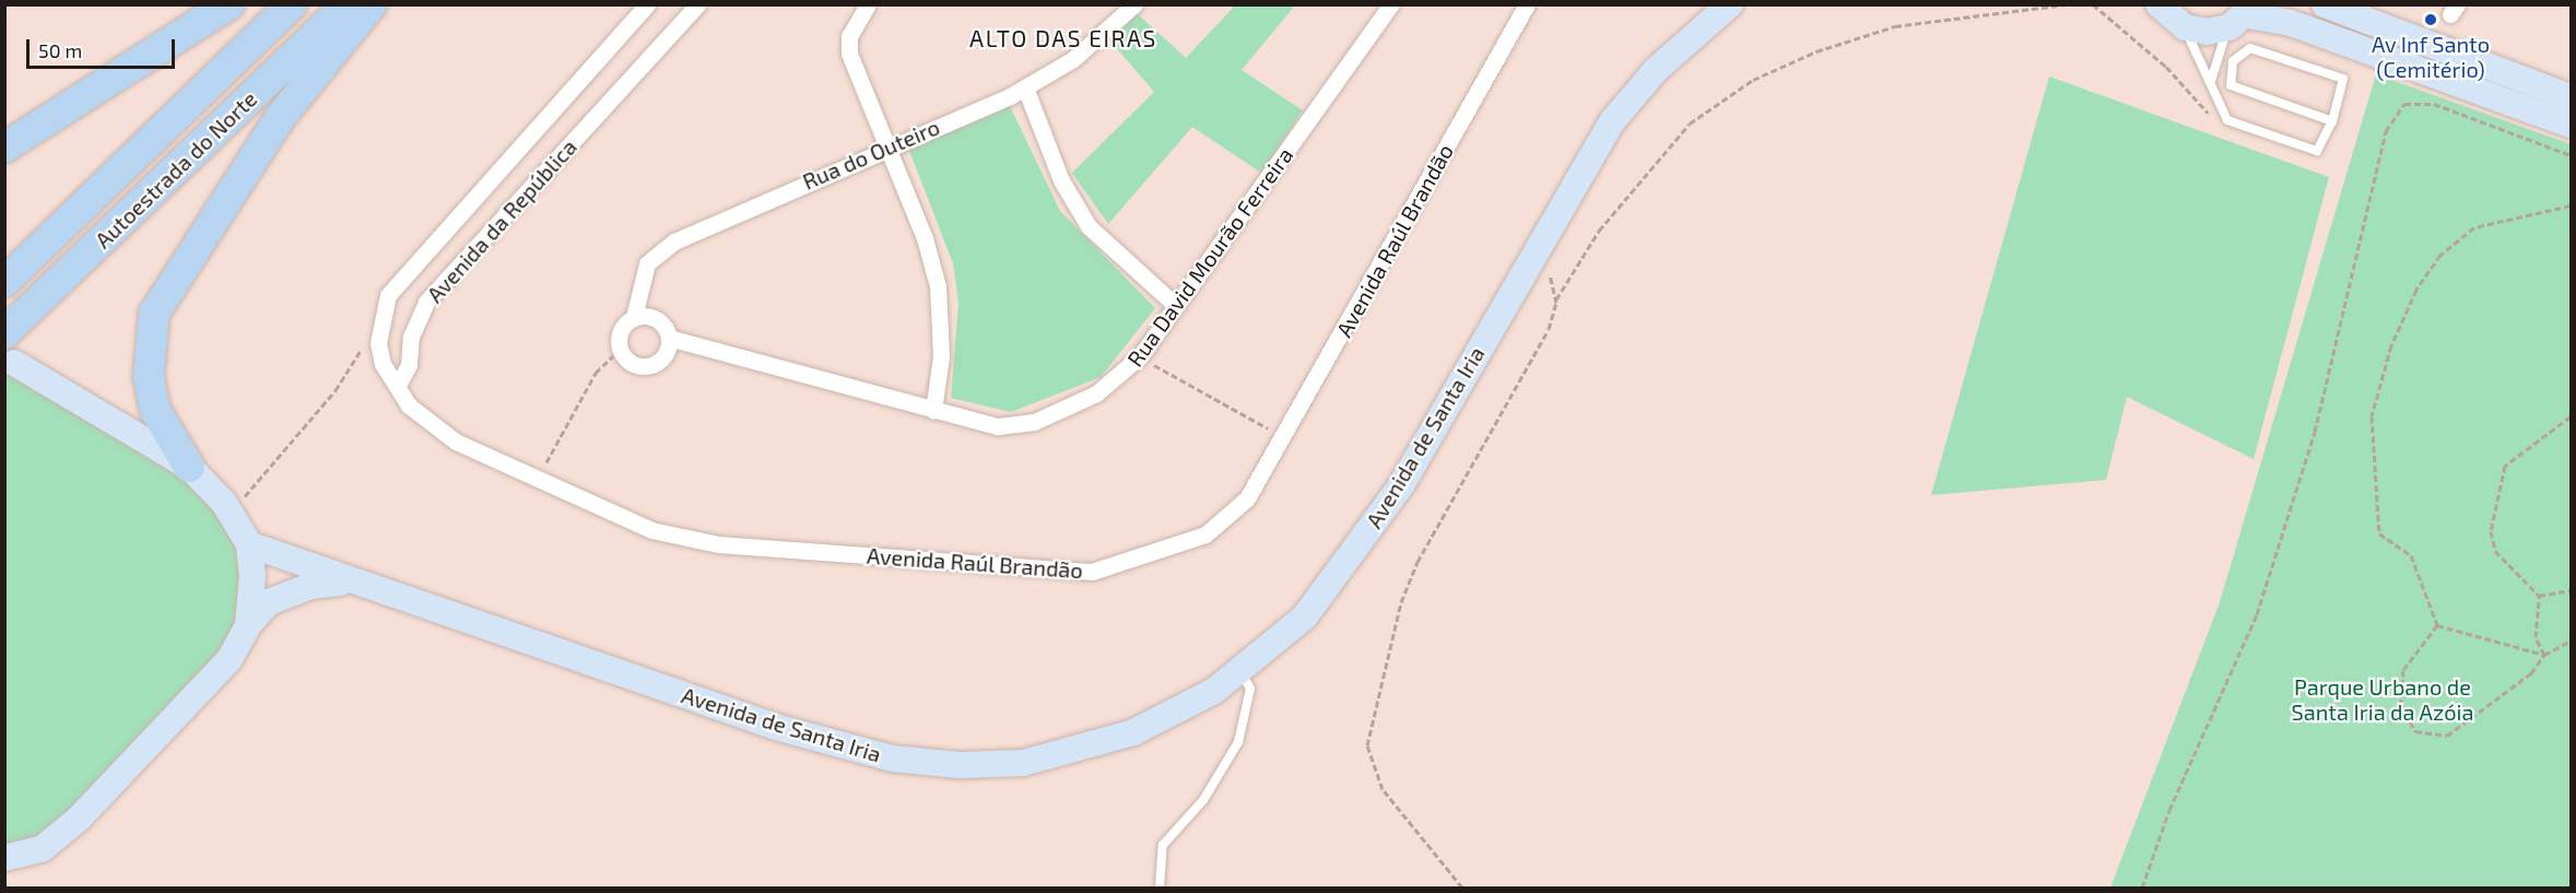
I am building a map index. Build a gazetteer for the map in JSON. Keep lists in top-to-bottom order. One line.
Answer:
{"streets":{"highway":["Autoestrada do Norte"],"main road":["Avenida de Santa Iria"],"street":["Rua do Outeiro","Avenida da República","Avenida Raúl Brandão","Rua David Mourão Ferreira"]},"crossings":[["Rua do Outeiro","Rua David Mourão Ferreira"],["Avenida da República","Avenida Raúl Brandão"]],"districts":["ALTO DAS EIRAS"],"parks":["Parque Urbano de Santa Iria da Azóia"],"places":["Av Inf Santo (Cemitério)"],"scale_bar":"50 m"}
